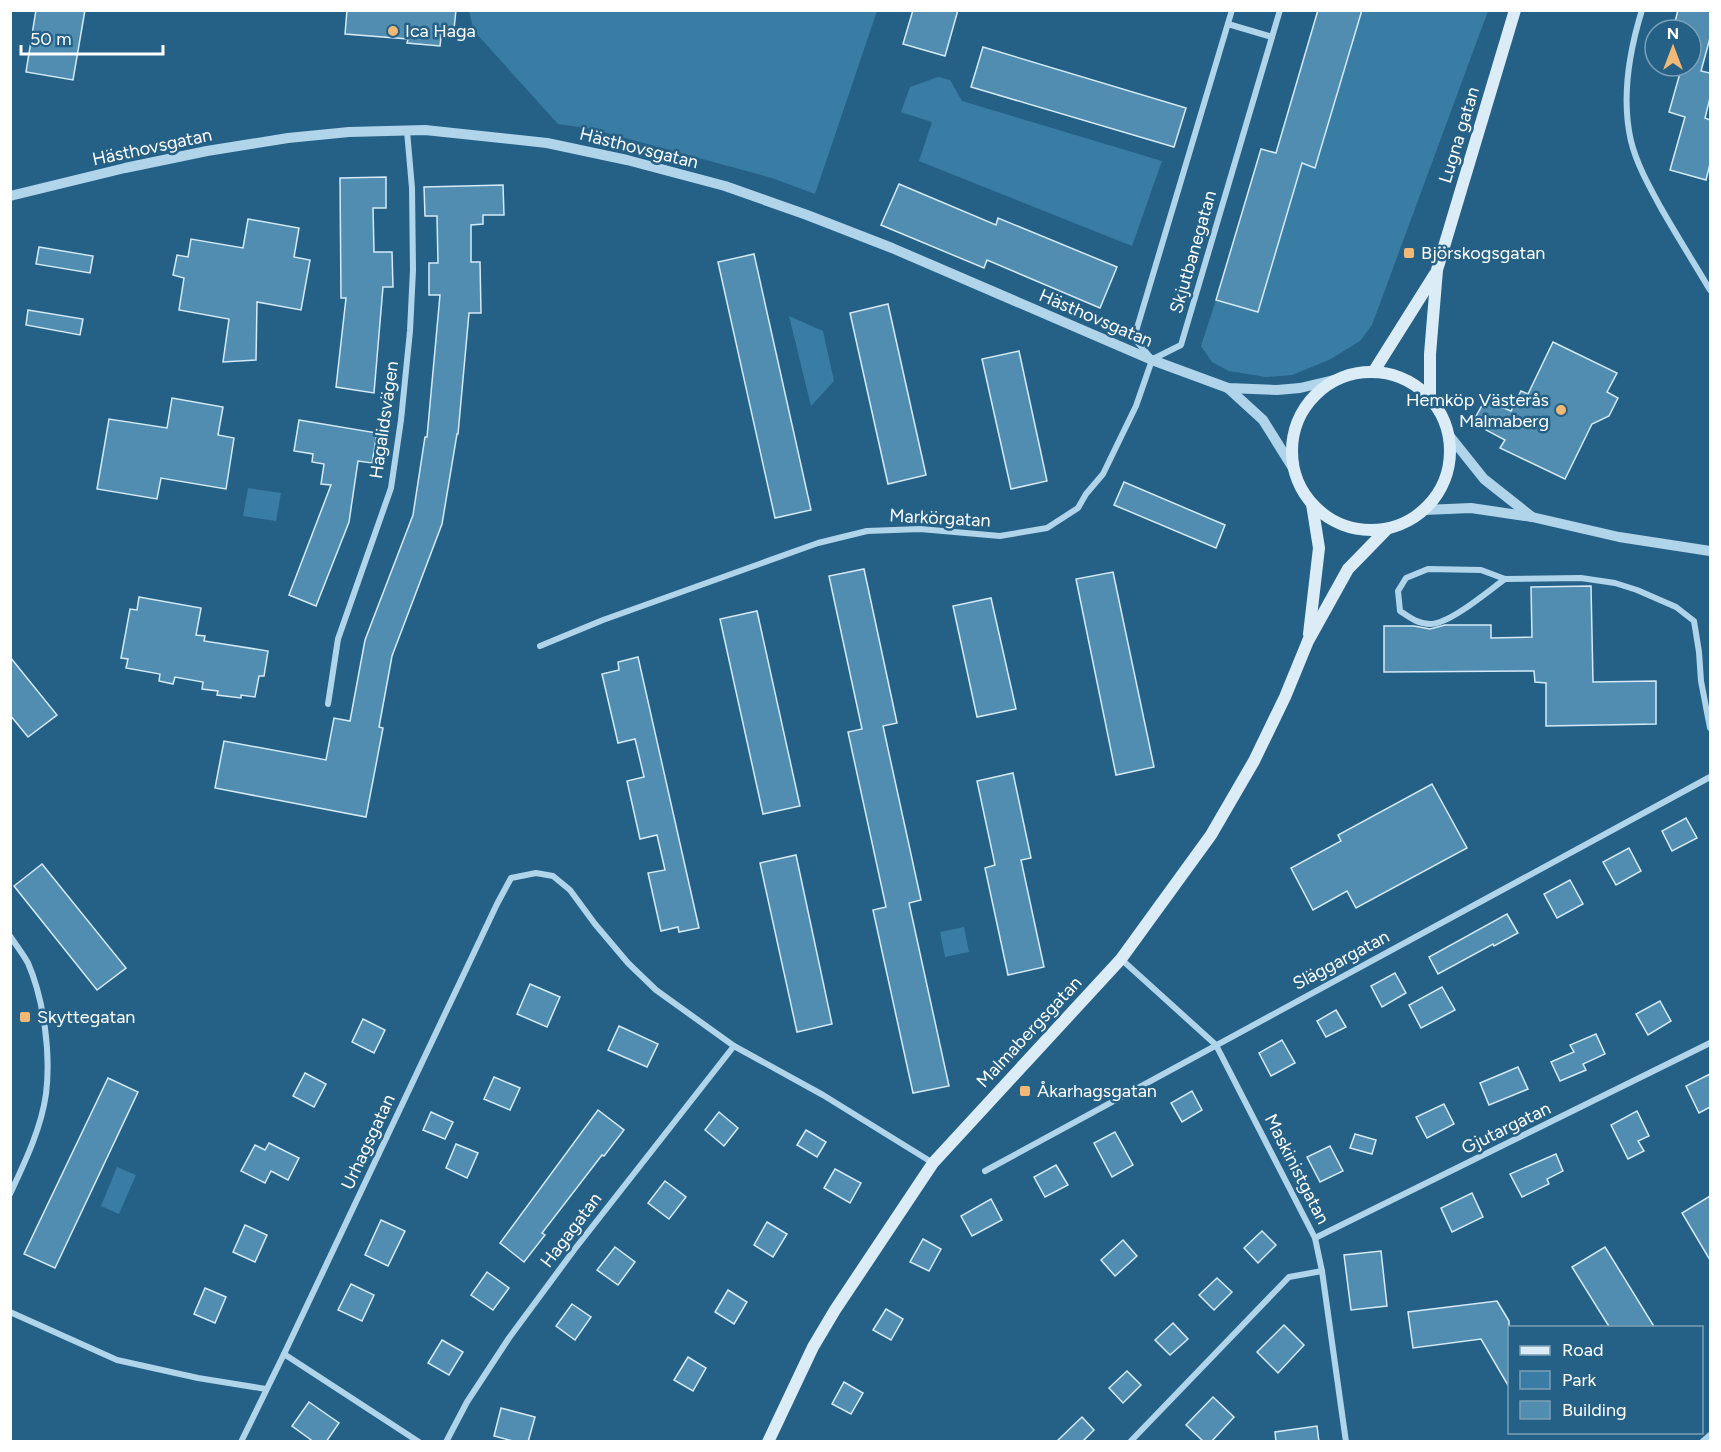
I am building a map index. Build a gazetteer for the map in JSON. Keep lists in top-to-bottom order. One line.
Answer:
{"streets":{"main road":["Lugna gatan","Malmabergsgatan"],"street":["Hästhovsgatan","Skjutbanegatan","Hagalidsvägen","Markörgatan","Släggargatan","Gjutargatan","Urhagsgatan","Maskinistgatan","Hagagatan"]},"crossings":[["Lugna gatan","Hästhovsgatan"],["Lugna gatan","Malmabergsgatan"],["Hästhovsgatan","Skjutbanegatan"],["Hästhovsgatan","Hagalidsvägen"],["Hästhovsgatan","Markörgatan"],["Hästhovsgatan","Malmabergsgatan"],["Skjutbanegatan","Markörgatan"],["Släggargatan","Maskinistgatan"],["Malmabergsgatan","Maskinistgatan"],["Gjutargatan","Maskinistgatan"],["Urhagsgatan","Hagagatan"]],"places":{"other":["Ica Haga","Hemköp Västerås Malmaberg"],"transit":["Björskogsgatan","Skyttegatan","Åkarhagsgatan"]},"legend":["Road","Park","Building"],"scale_bar":"50 m","north":"top"}
